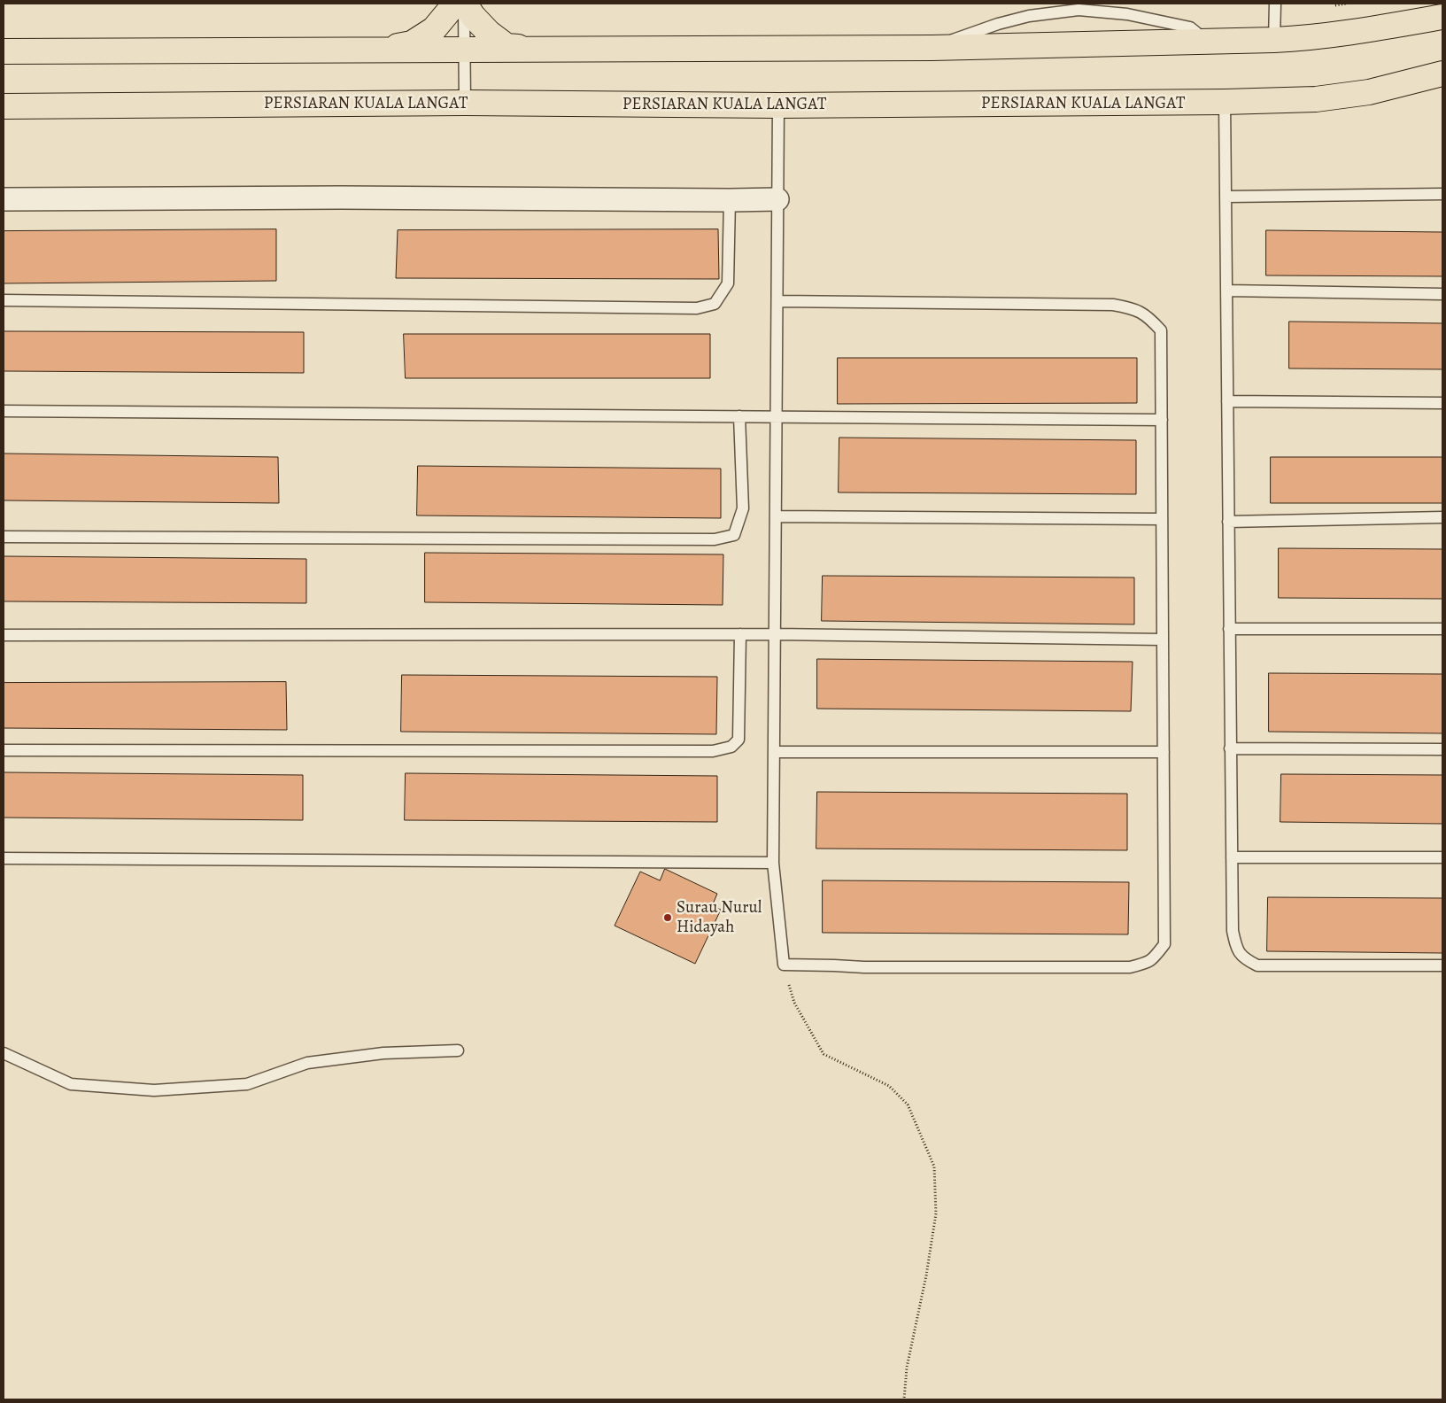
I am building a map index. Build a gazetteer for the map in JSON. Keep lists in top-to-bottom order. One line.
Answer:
{"streets":{"main road":["PERSIARAN KUALA LANGAT"]},"places":["Surau Nurul Hidayah"]}
